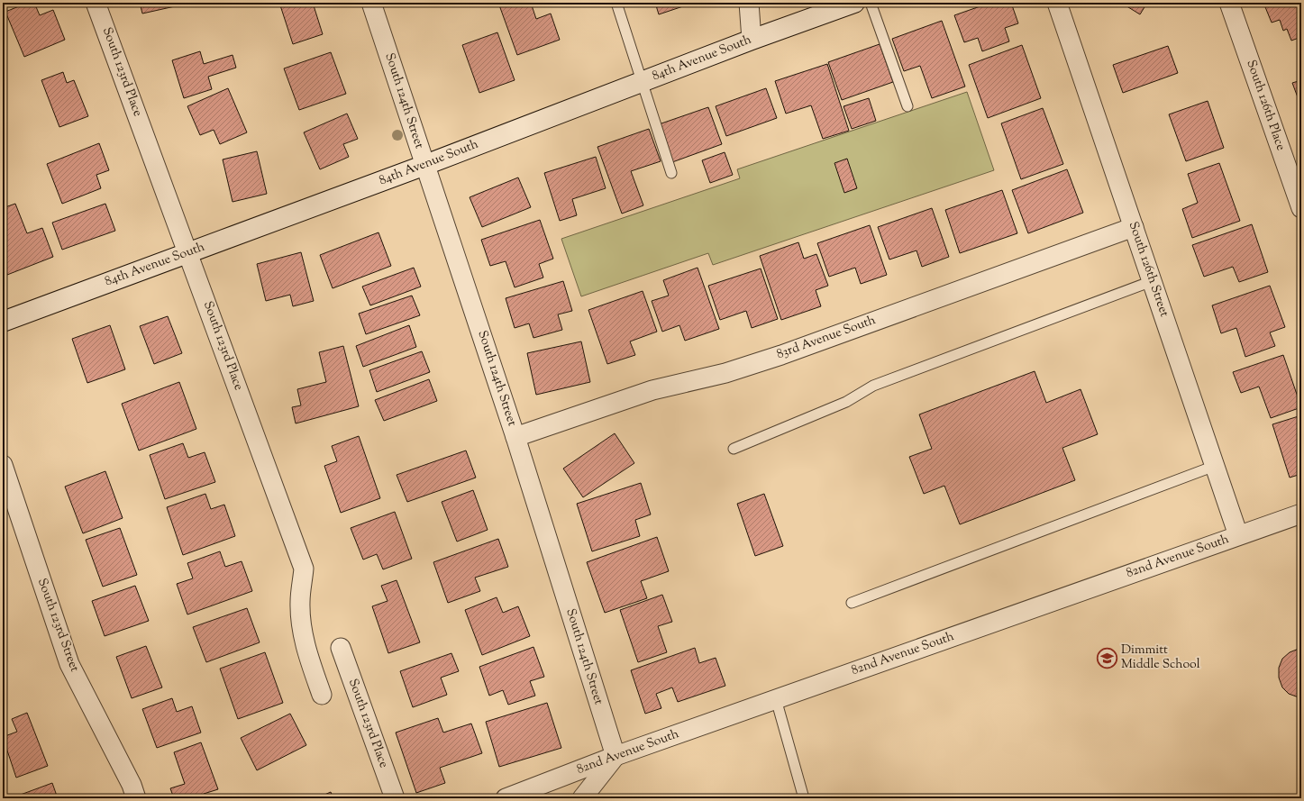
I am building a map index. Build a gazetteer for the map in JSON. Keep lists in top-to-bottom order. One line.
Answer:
{"streets":{"street":["84th Avenue South","South 123rd Place","South 124th Street","South 126th Place","South 126th Street","83rd Avenue South","82nd Avenue South","South 123rd Street"]},"crossings":[["84th Avenue South","South 123rd Place"],["84th Avenue South","South 124th Street"],["South 124th Street","83rd Avenue South"],["South 124th Street","82nd Avenue South"],["South 126th Street","83rd Avenue South"],["South 126th Street","82nd Avenue South"]],"places":{"school or university":["Dimmitt Middle School"]}}
